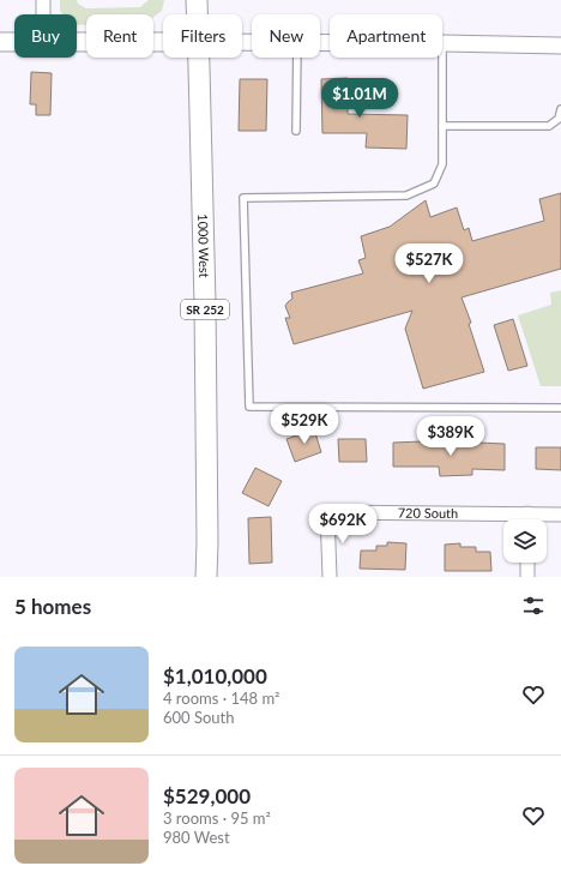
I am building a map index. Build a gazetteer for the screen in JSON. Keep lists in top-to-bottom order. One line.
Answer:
{"streets":{"main road":["1000 West","SR 252"],"street":["720 South"]},"page":{"chip":["Buy","Rent","Filters","New","Apartment"],"price":["$1.01M","$527K","$529K","$389K","$692K"],"heading":"5 homes","list":[{"name":"$1,010,000","note":"4 rooms · 148 m² · 600 South"},{"name":"$529,000","note":"3 rooms · 95 m² · 980 West"}]}}
